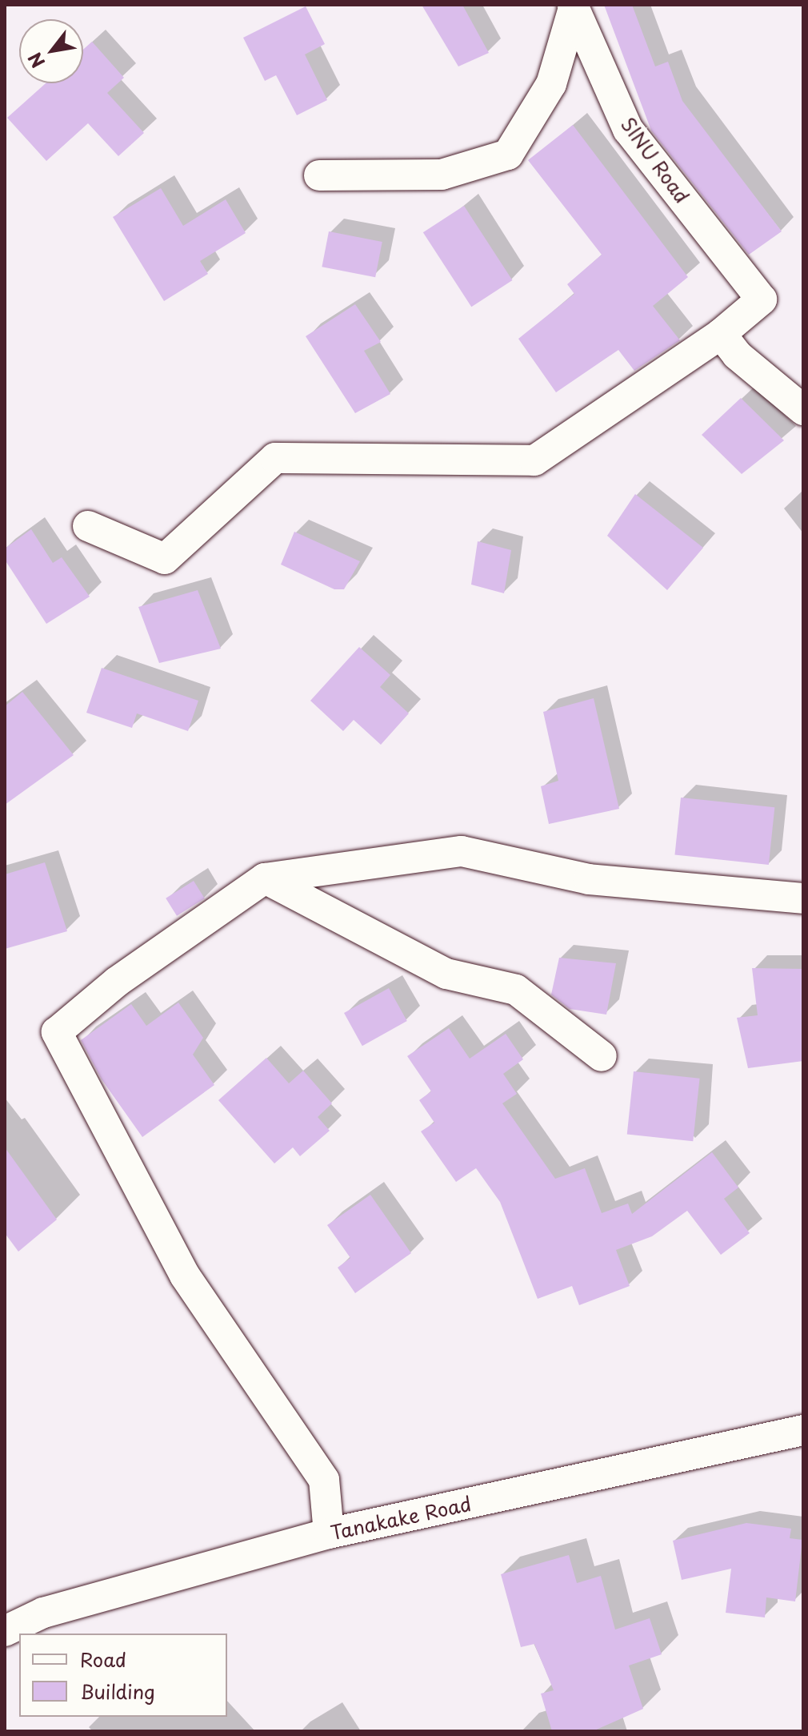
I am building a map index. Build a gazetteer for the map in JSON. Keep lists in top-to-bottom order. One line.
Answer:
{"streets":{"street":["SINU Road","Tanakake Road"]},"legend":["Road","Building"],"north":"bottom left"}
